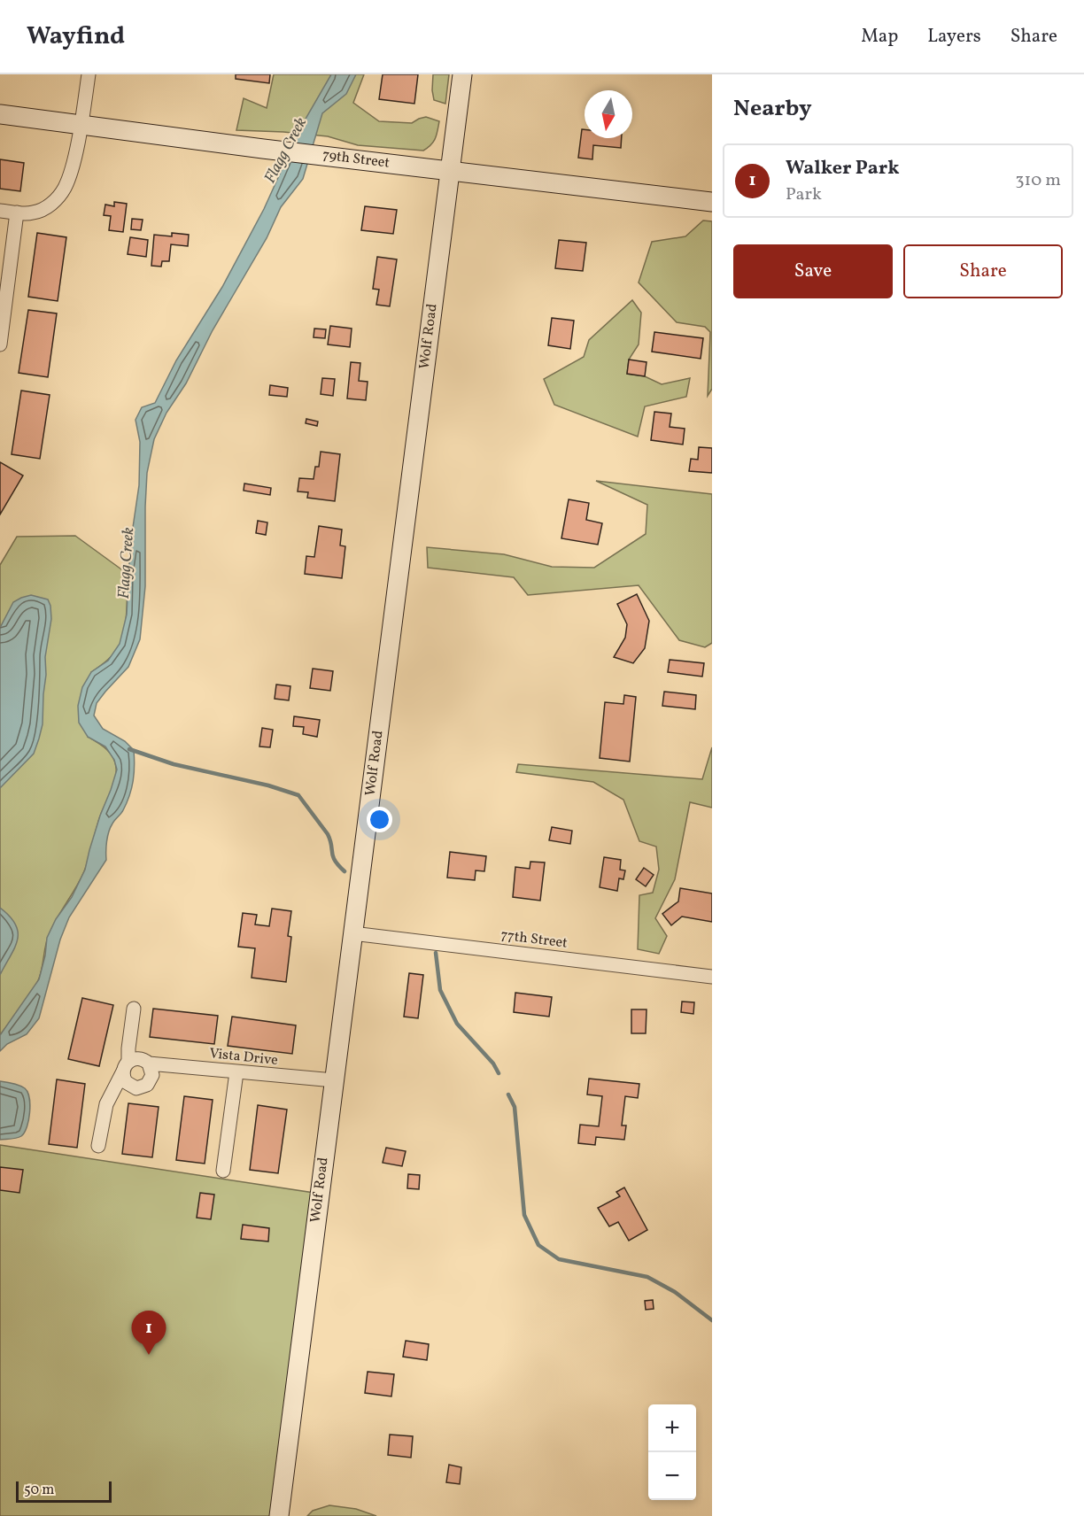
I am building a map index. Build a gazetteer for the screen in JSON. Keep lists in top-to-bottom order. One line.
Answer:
{"streets":{"street":["79th Street","Wolf Road","77th Street","Vista Drive"]},"crossings":[["79th Street","Wolf Road"],["Wolf Road","77th Street"],["Wolf Road","Vista Drive"]],"water":["Flagg Creek"],"scale_bar":"50 m","north":"bottom","page":{"header":"Wayfind","nav":["Map","Layers","Share"],"heading":"Nearby","list":[{"mark":"1","name":"Walker Park","note":"Park","value":"310 m"}],"buttons":["Save","Share"],"pins":"1","map_buttons":["+","−"],"scale":"50 m"}}
